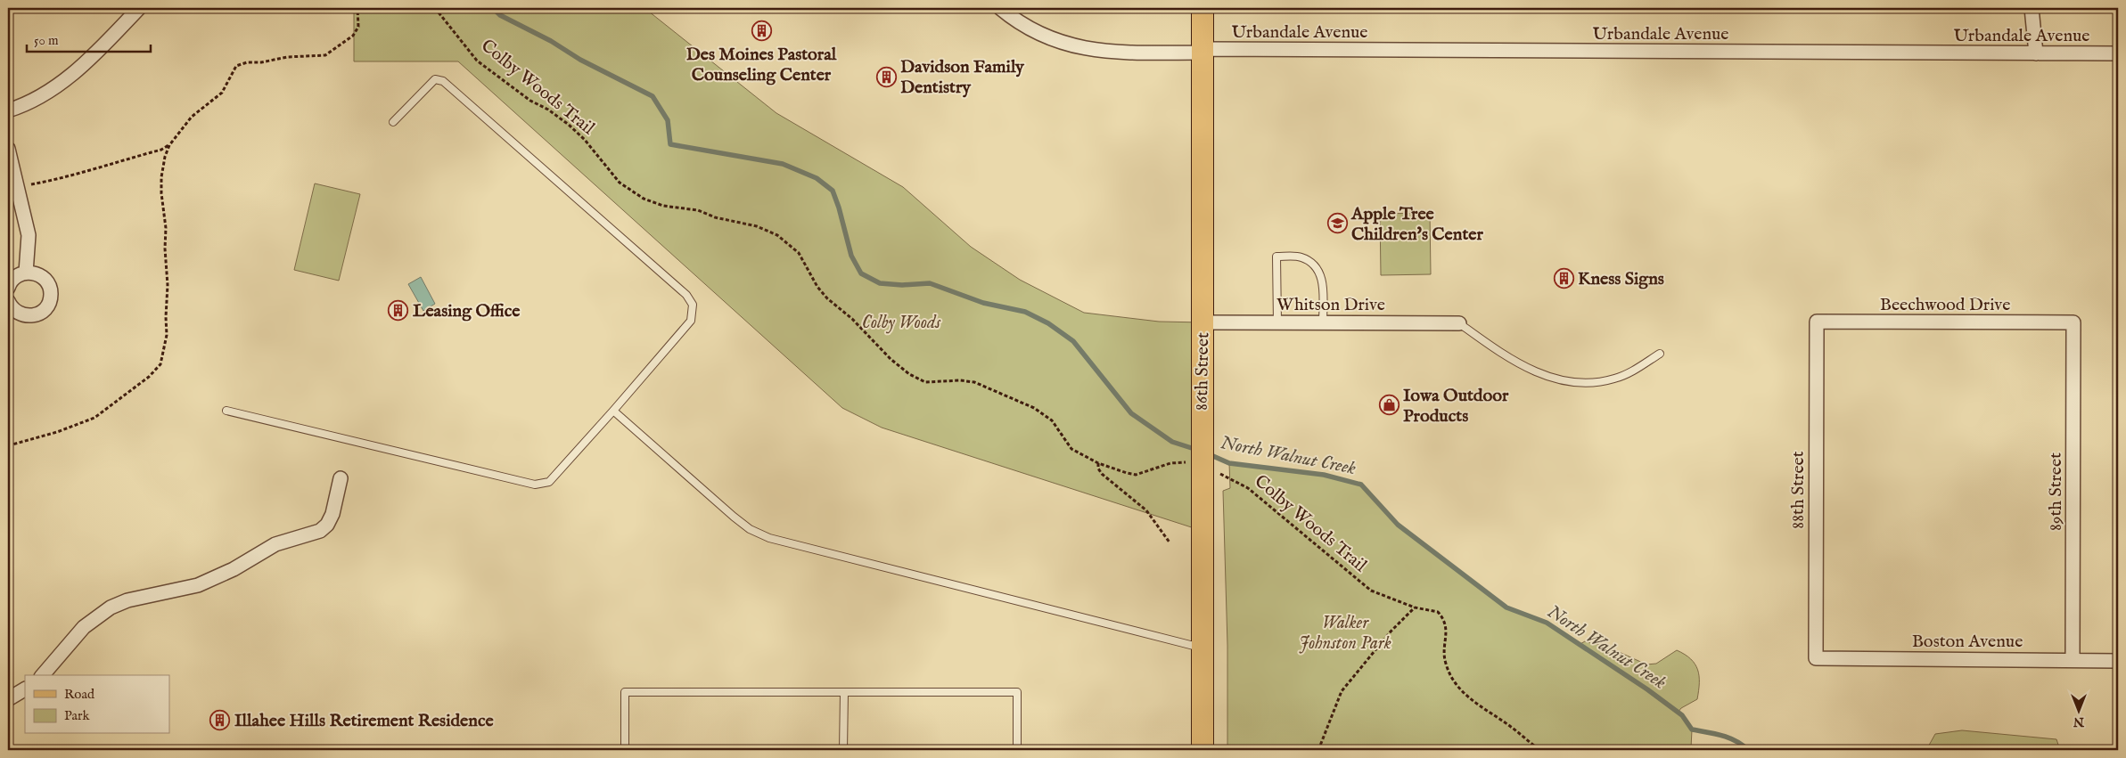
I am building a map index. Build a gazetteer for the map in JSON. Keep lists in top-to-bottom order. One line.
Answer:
{"streets":{"main road":["86th Street"],"street":["Urbandale Avenue","Whitson Drive","Beechwood Drive","88th Street","89th Street","Boston Avenue"],"path":["Colby Woods Trail"]},"crossings":[["Urbandale Avenue","86th Street"],["Colby Woods Trail","86th Street"],["Whitson Drive","86th Street"],["Beechwood Drive","88th Street"],["Beechwood Drive","89th Street"],["88th Street","Boston Avenue"],["89th Street","Boston Avenue"]],"water":["North Walnut Creek"],"parks":["Colby Woods","Walker Johnston Park"],"places":{"building":["Des Moines Pastoral Counseling Center","Davidson Family Dentistry","Kness Signs","Leasing Office","Illahee Hills Retirement Residence"],"school or university":["Apple Tree Children's Center"],"shop":["Iowa Outdoor Products"]},"legend":["Road","Park"],"scale_bar":"50 m","north":"bottom"}
